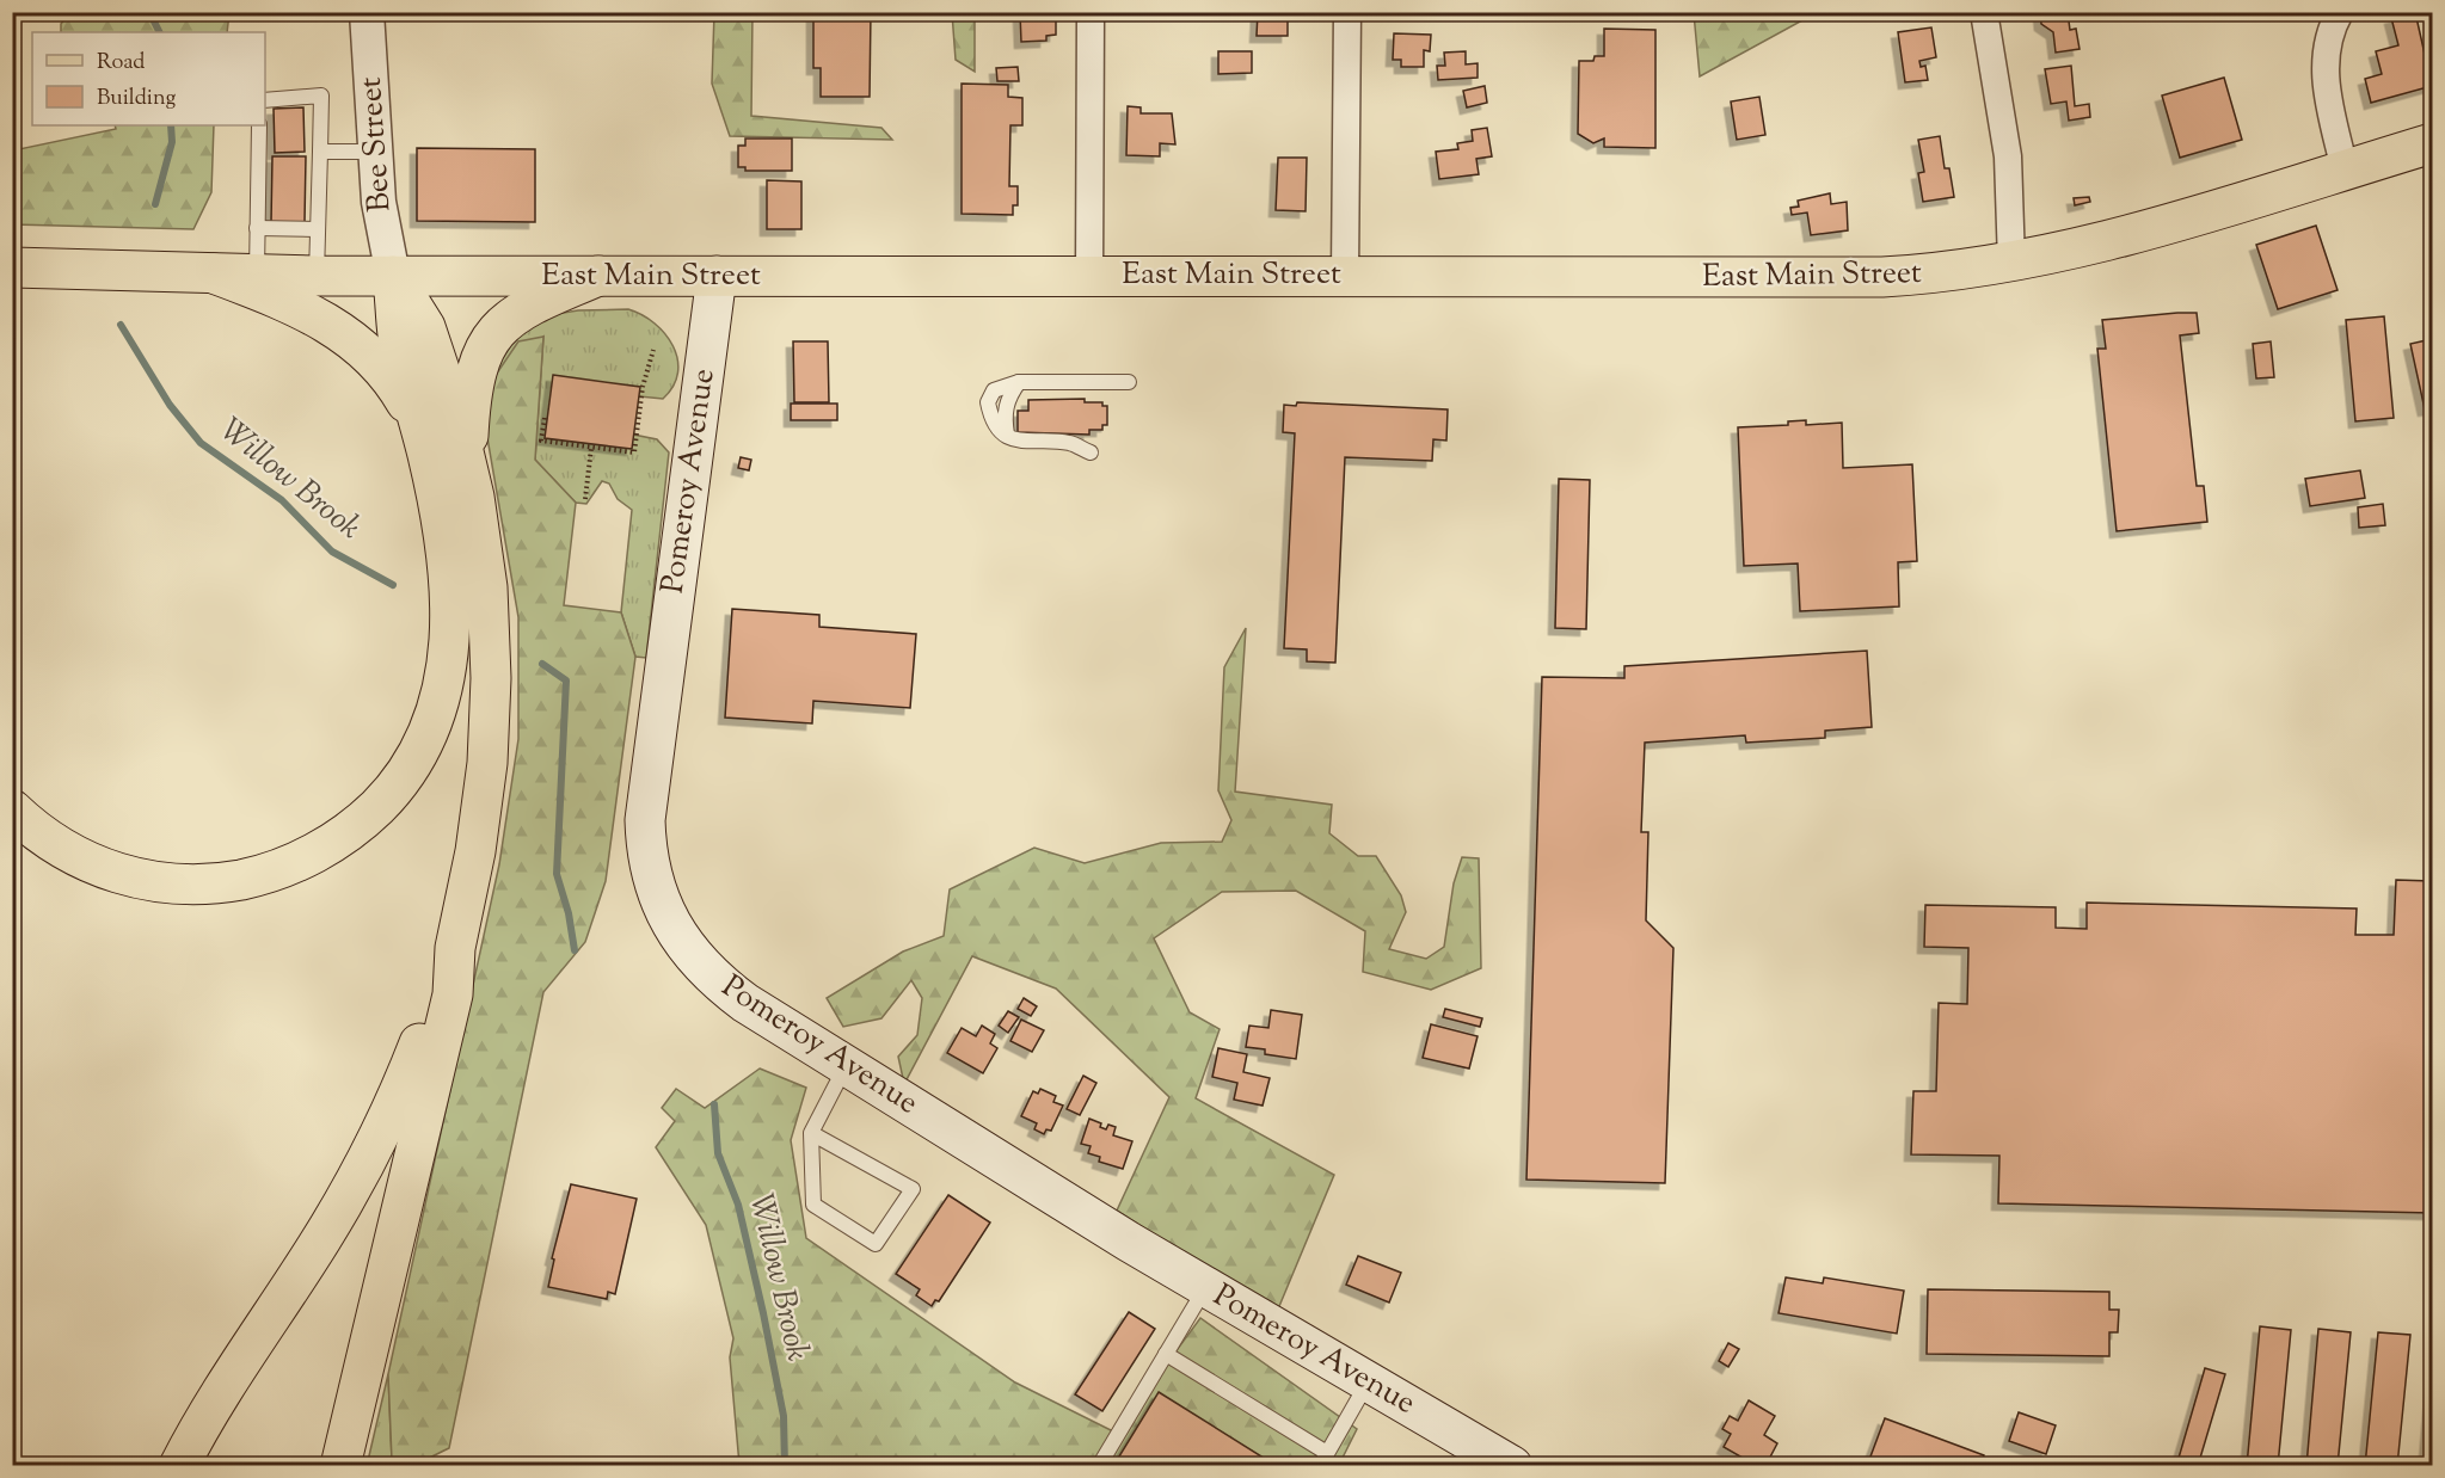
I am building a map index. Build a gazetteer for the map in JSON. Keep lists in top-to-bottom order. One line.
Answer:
{"streets":{"main road":["East Main Street","Pomeroy Avenue"],"street":["Bee Street"]},"crossings":[["Bee Street","East Main Street"],["East Main Street","Pomeroy Avenue"]],"water":["Willow Brook"],"legend":["Road","Building"]}
